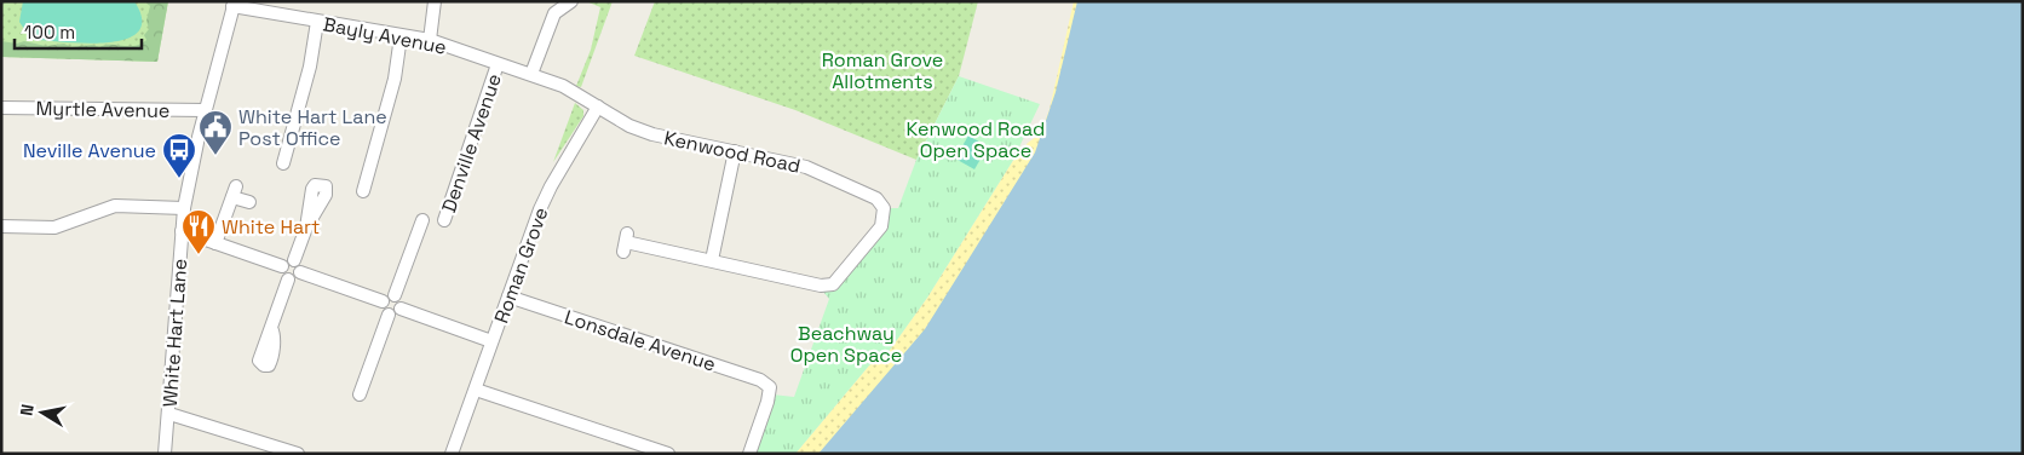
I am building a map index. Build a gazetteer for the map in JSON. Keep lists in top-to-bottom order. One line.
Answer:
{"streets":{"street":["Bayly Avenue","Myrtle Avenue","Denville Avenue","Kenwood Road","Roman Grove","White Hart Lane","Lonsdale Avenue"]},"crossings":[["Bayly Avenue","Denville Avenue"],["Bayly Avenue","Kenwood Road"],["Bayly Avenue","Roman Grove"],["Bayly Avenue","White Hart Lane"],["Myrtle Avenue","White Hart Lane"],["Kenwood Road","Roman Grove"],["Roman Grove","Lonsdale Avenue"]],"parks":["Roman Grove Allotments","Kenwood Road Open Space","Beachway Open Space"],"places":{"public building":["White Hart Lane Post Office"],"bus stop":["Neville Avenue"],"restaurant":["White Hart"]},"scale_bar":"100 m","north":"left"}
